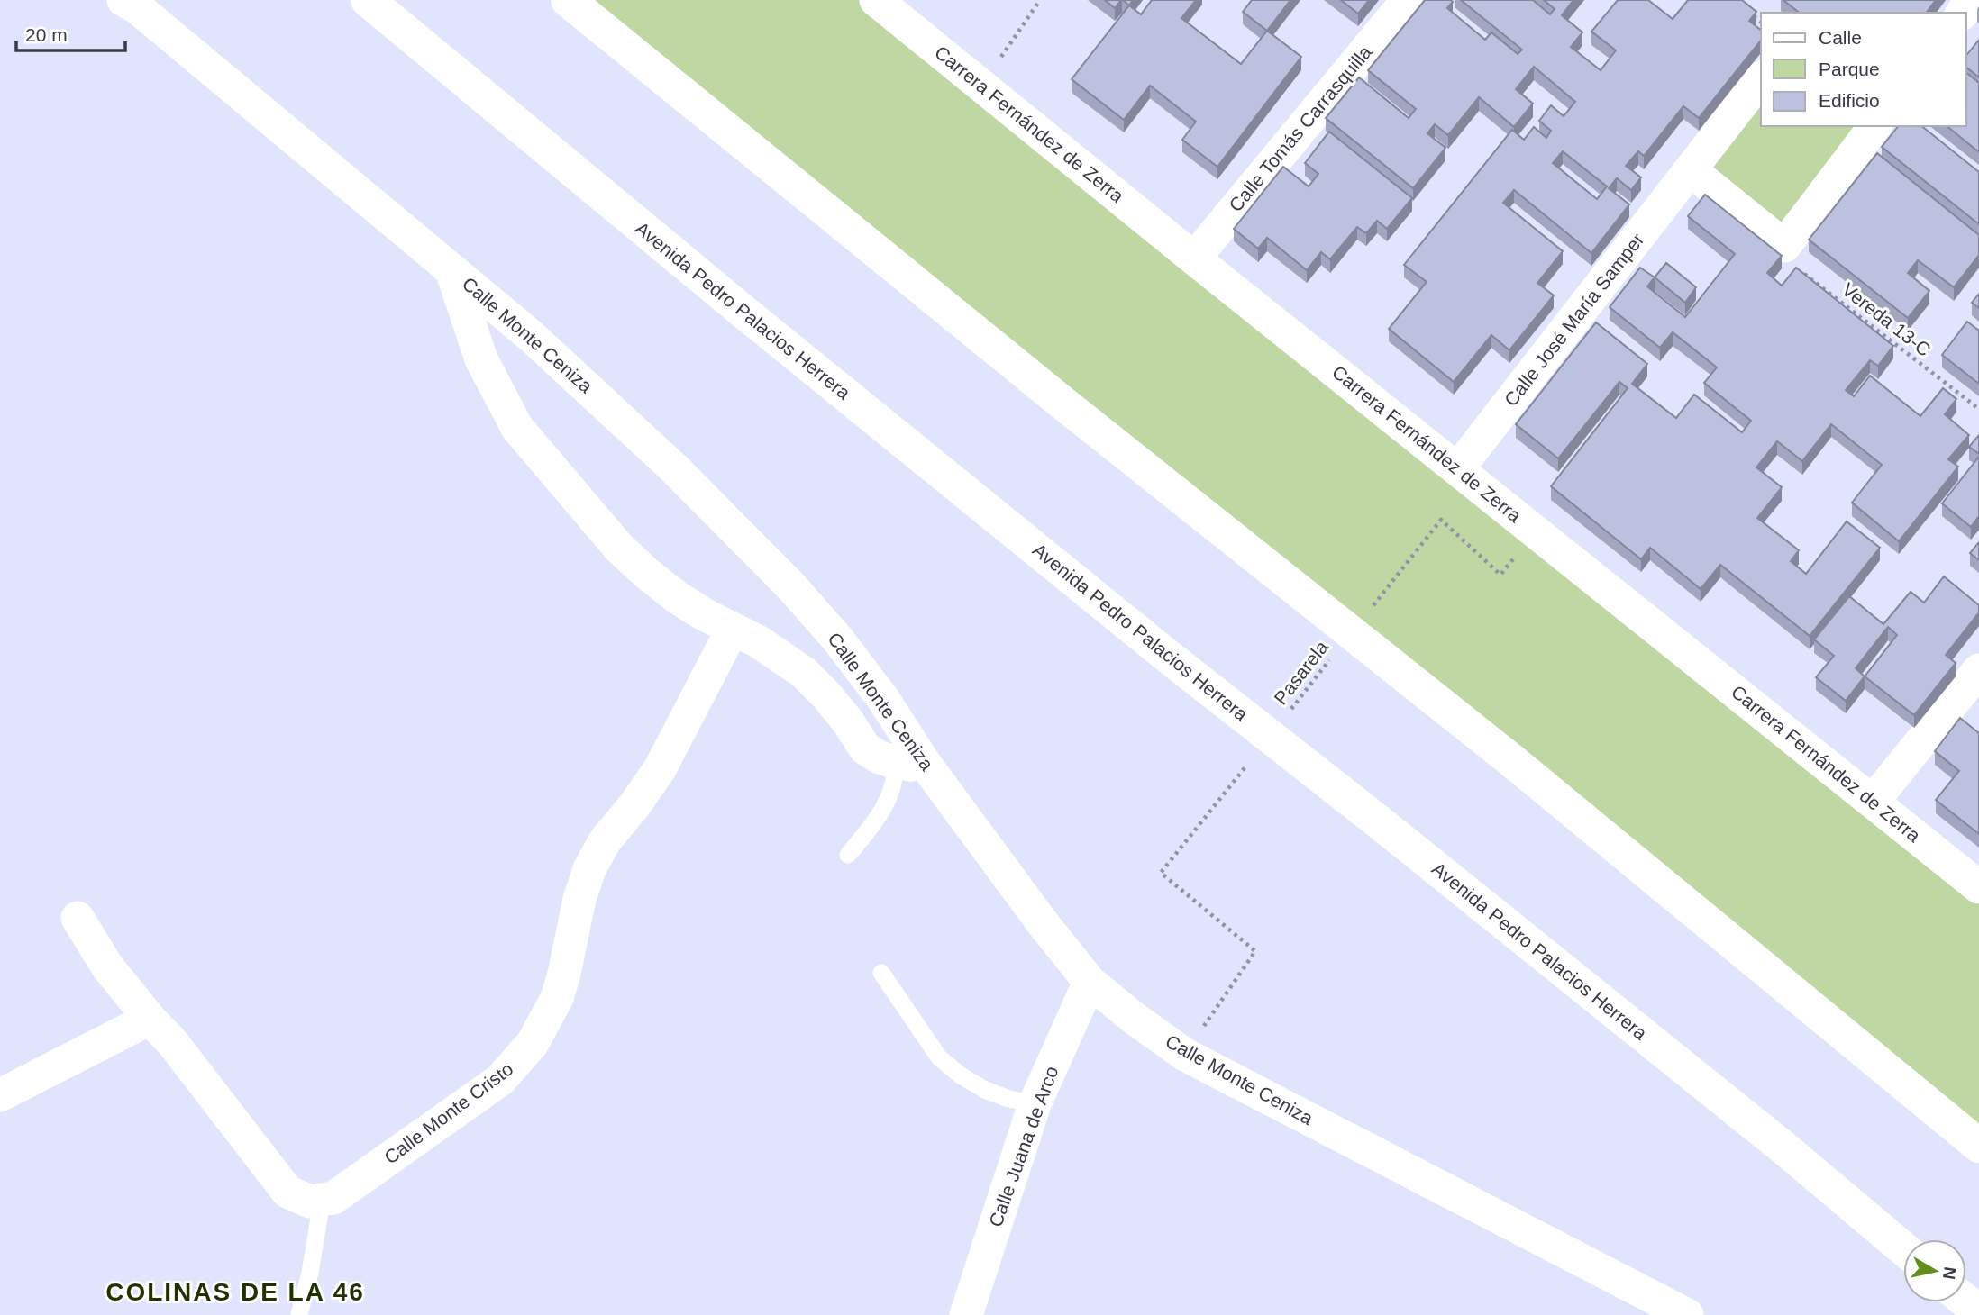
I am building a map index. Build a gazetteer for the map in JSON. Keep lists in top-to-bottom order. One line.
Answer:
{"streets":{"main road":["Avenida Pedro Palacios Herrera"],"street":["Carrera Fernández de Zerra","Calle Tomás Carrasquilla","Calle José María Samper","Calle Monte Ceniza","Calle Monte Cristo","Calle Juana de Arco"],"path":["Vereda 13-C","Pasarela"]},"crossings":[["Carrera Fernández de Zerra","Calle Tomás Carrasquilla"],["Carrera Fernández de Zerra","Calle José María Samper"],["Calle Monte Ceniza","Calle Juana de Arco"]],"districts":["COLINAS DE LA 46"],"legend":["Calle","Parque","Edificio"],"scale_bar":"20 m","north":"right"}
